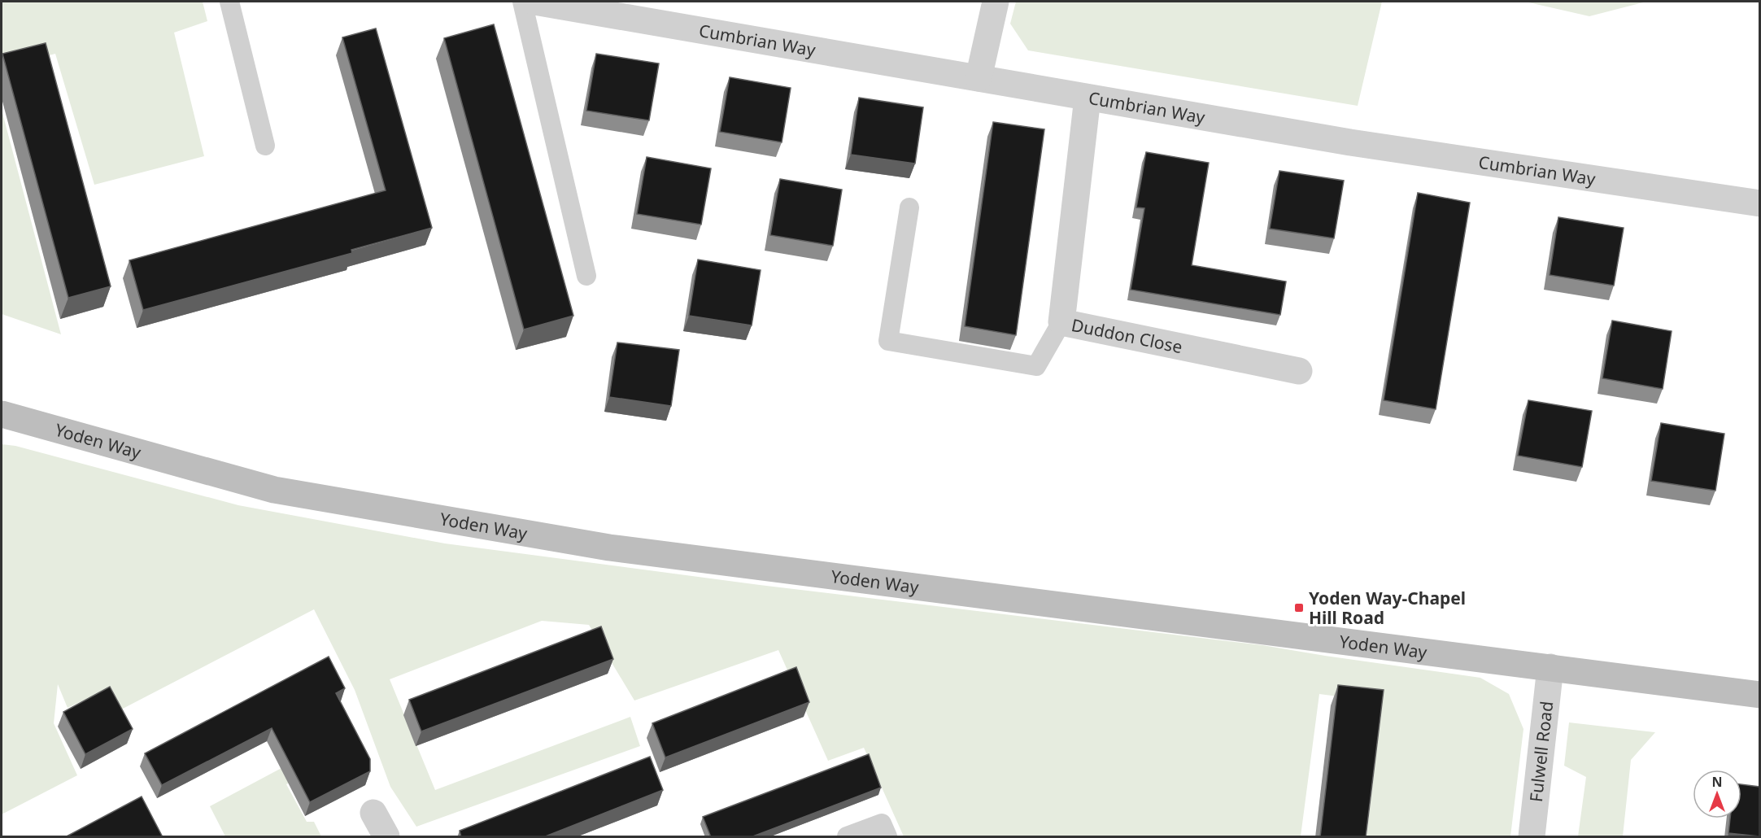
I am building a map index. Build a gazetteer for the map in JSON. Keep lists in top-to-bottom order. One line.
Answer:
{"streets":{"main road":["Yoden Way"],"street":["Cumbrian Way","Duddon Close","Fulwell Road"]},"crossings":[["Cumbrian Way","Duddon Close"],["Yoden Way","Fulwell Road"]],"places":{"transit":["Yoden Way-Chapel Hill Road"]},"north":"top"}
